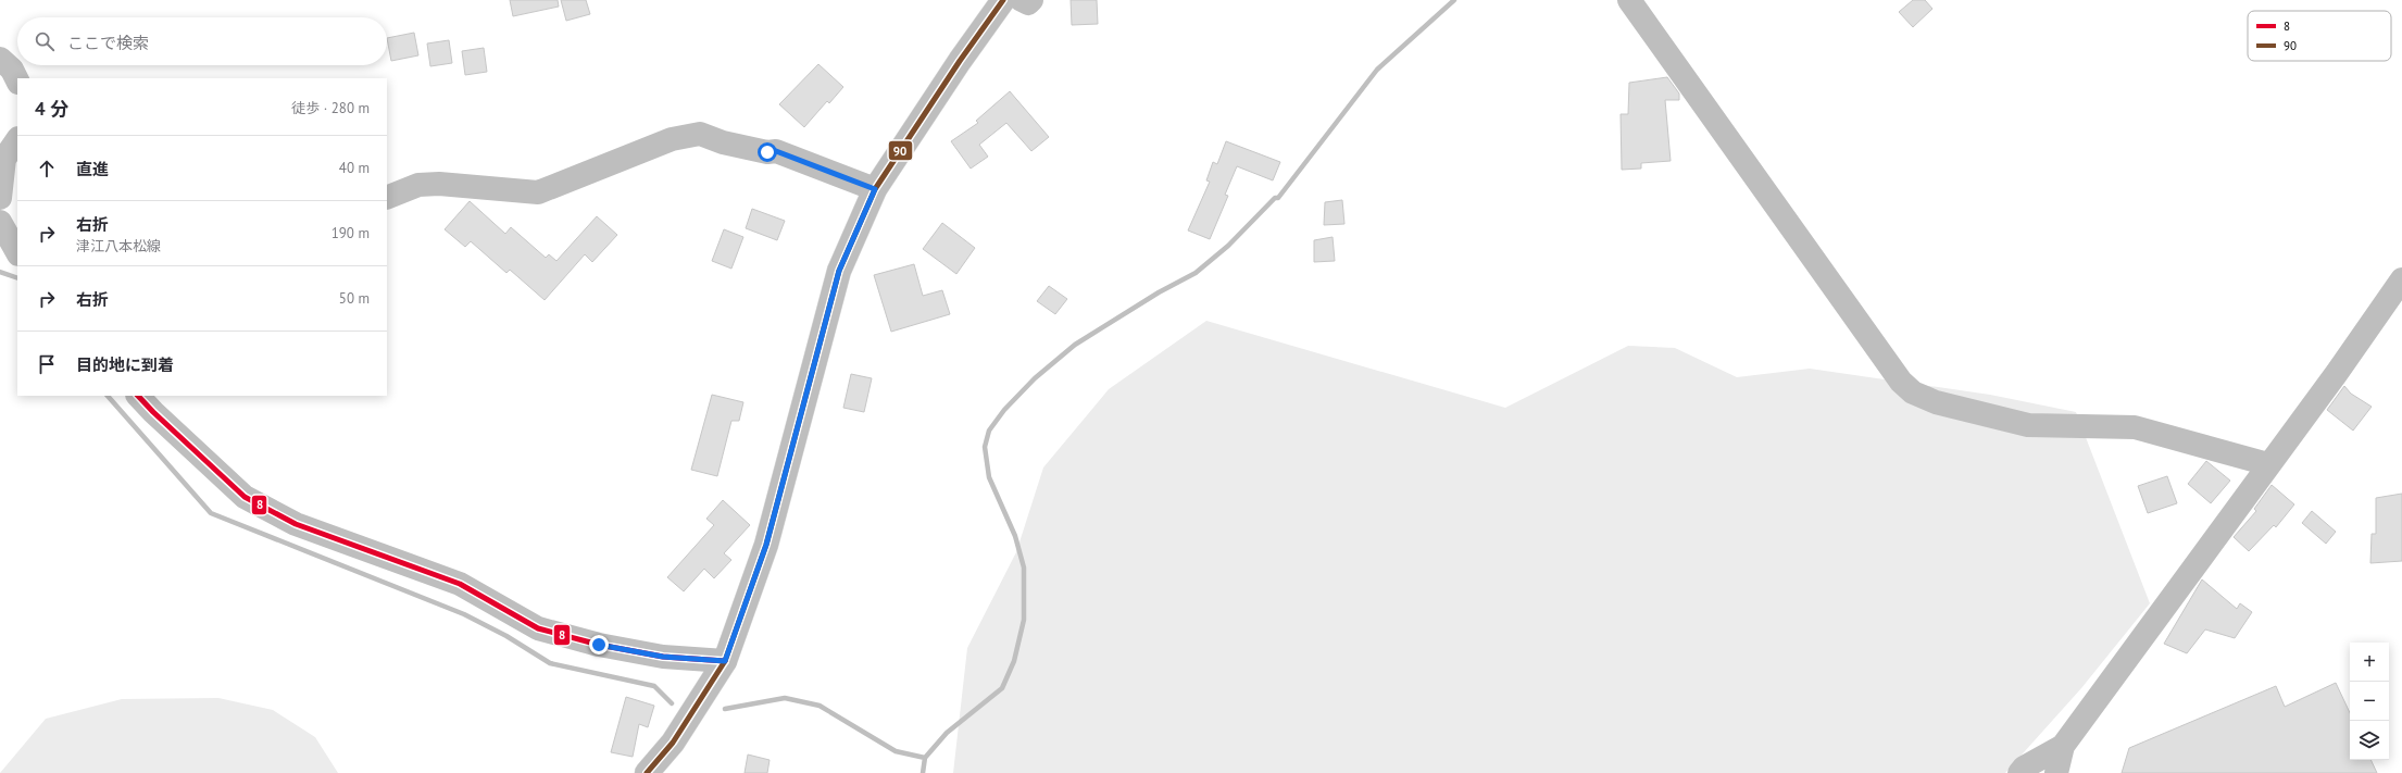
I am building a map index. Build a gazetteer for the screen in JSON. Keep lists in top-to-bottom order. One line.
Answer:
{"lines":["transit line 90","transit line 8"],"legend":["8","90"],"page":{"search":"ここで検索","heading":["4 分","徒歩 · 280 m"],"list":[["直進","40 m"],["右折","津江八本松線","190 m"],["右折","50 m"],"目的地に到着"],"map_buttons":["+","−"]}}
